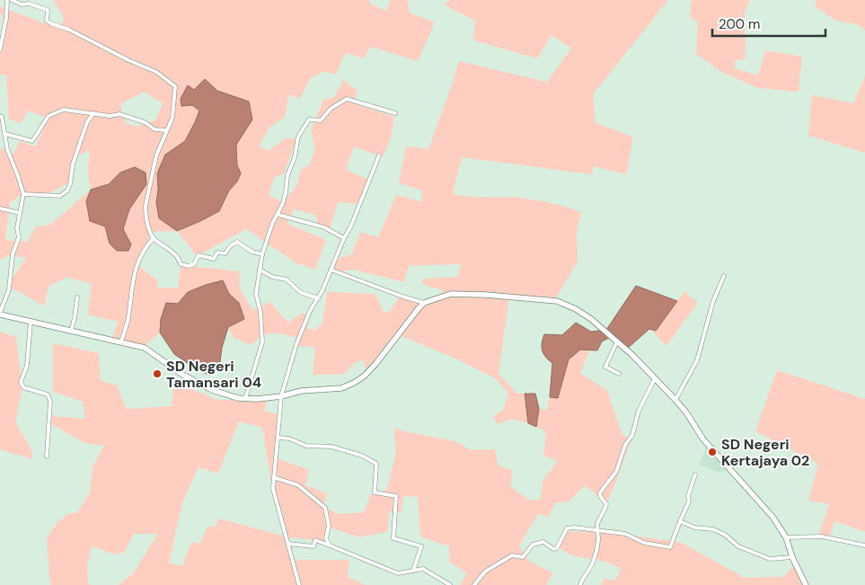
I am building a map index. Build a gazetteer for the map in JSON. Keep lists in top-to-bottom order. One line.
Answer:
{"places":["SD Negeri Tamansari 04","SD Negeri Kertajaya 02"],"scale_bar":"200 m"}
